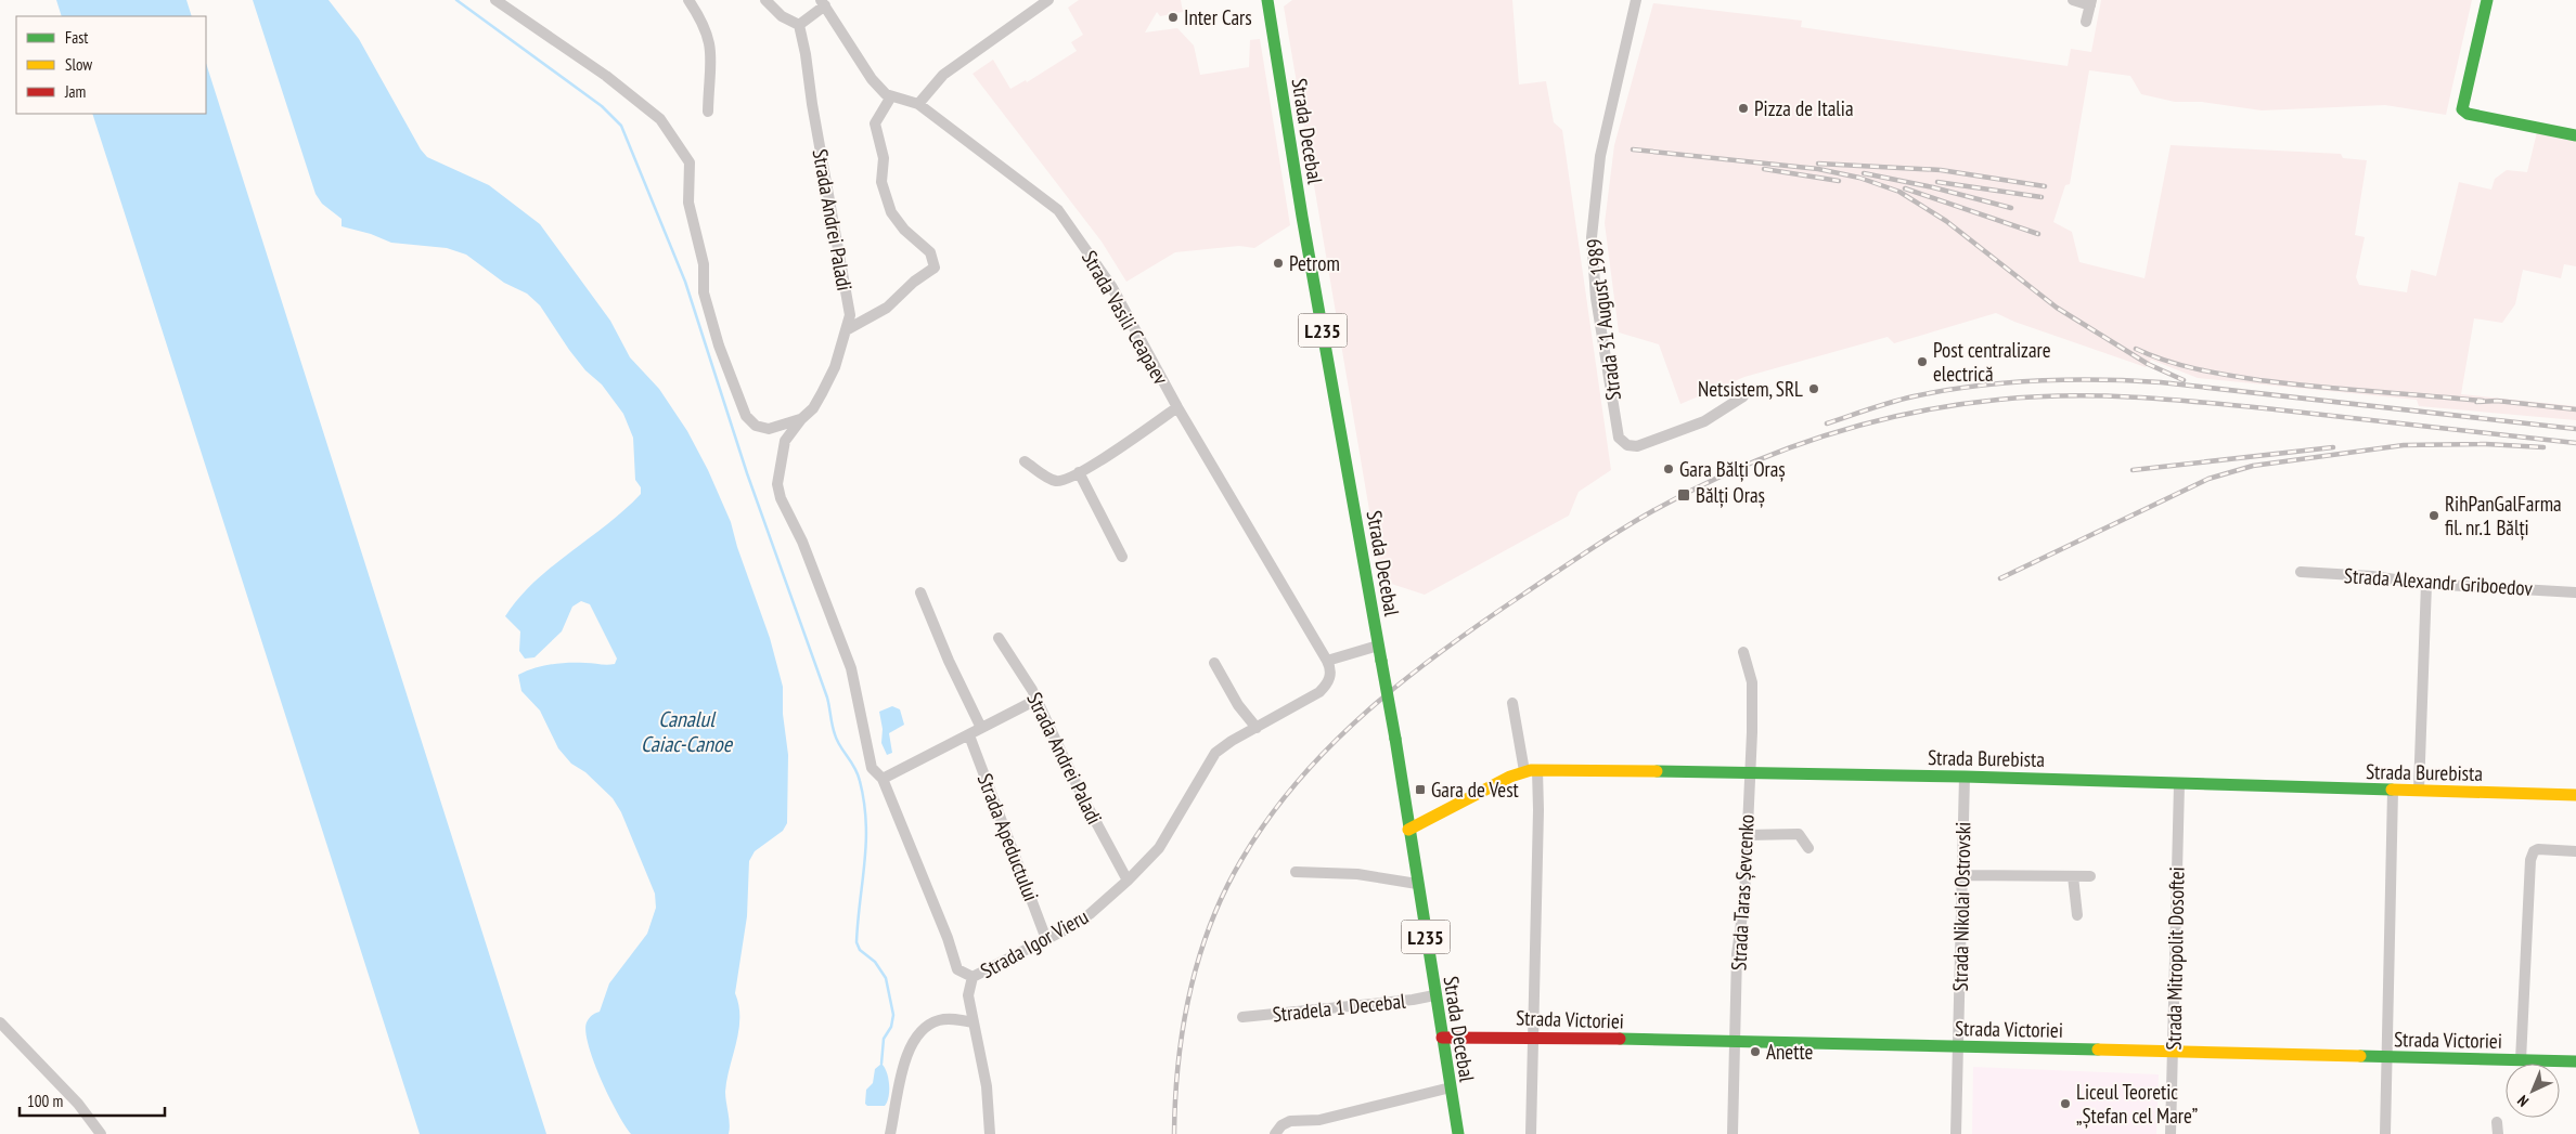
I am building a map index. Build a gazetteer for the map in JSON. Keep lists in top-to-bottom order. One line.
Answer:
{"streets":{"street":["Strada Decebal","Strada Andrei Paladi","Strada Vasili Ceapaev","Strada 31 August 1989","L235","Strada Alexandr Griboedov","Strada Burebista","Strada Apeductului","Strada Taras Șevcenko","Strada Nikolai Ostrovski","Strada Igor Vieru","Strada Mitropolit Dosoftei","Stradela 1 Decebal","Strada Victoriei"]},"crossings":[["Strada Decebal","Strada Burebista"],["Strada Decebal","Stradela 1 Decebal"],["Strada Decebal","Strada Victoriei"],["Strada Andrei Paladi","Strada Igor Vieru"],["Strada Vasili Ceapaev","Strada Igor Vieru"],["Strada Burebista","Strada Taras Șevcenko"],["Strada Burebista","Strada Nikolai Ostrovski"],["Strada Burebista","Strada Mitropolit Dosoftei"],["Strada Apeductului","Strada Igor Vieru"],["Strada Taras Șevcenko","Strada Victoriei"],["Strada Nikolai Ostrovski","Strada Victoriei"],["Strada Mitropolit Dosoftei","Strada Victoriei"]],"water":["Canalul Caiac-Canoe"],"places":{"other":["Inter Cars","Pizza de Italia","Petrom","Post centralizare electrică","Netsistem, SRL","Gara Bălți Oraș","RihPanGalFarma fil. nr.1 Bălți","Anette","Liceul Teoretic „Ștefan cel Mare”"],"transit":["Bălți Oraș","Gara de Vest"]},"legend":["Fast","Slow","Jam"],"scale_bar":"100 m","north":"bottom left"}
